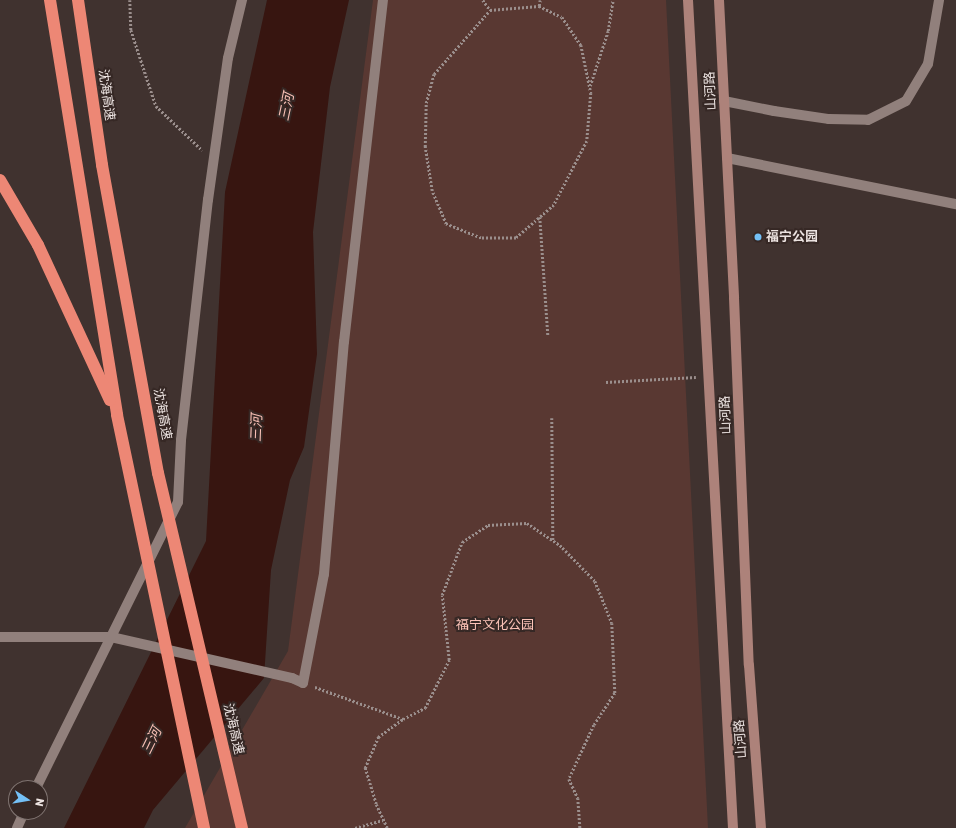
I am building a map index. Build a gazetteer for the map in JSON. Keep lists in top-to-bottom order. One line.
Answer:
{"streets":{"highway":["沈海高速"],"main road":["山河路"]},"water":["三河"],"parks":["福宁文化公园"],"places":["福宁公园"],"north":"right"}
